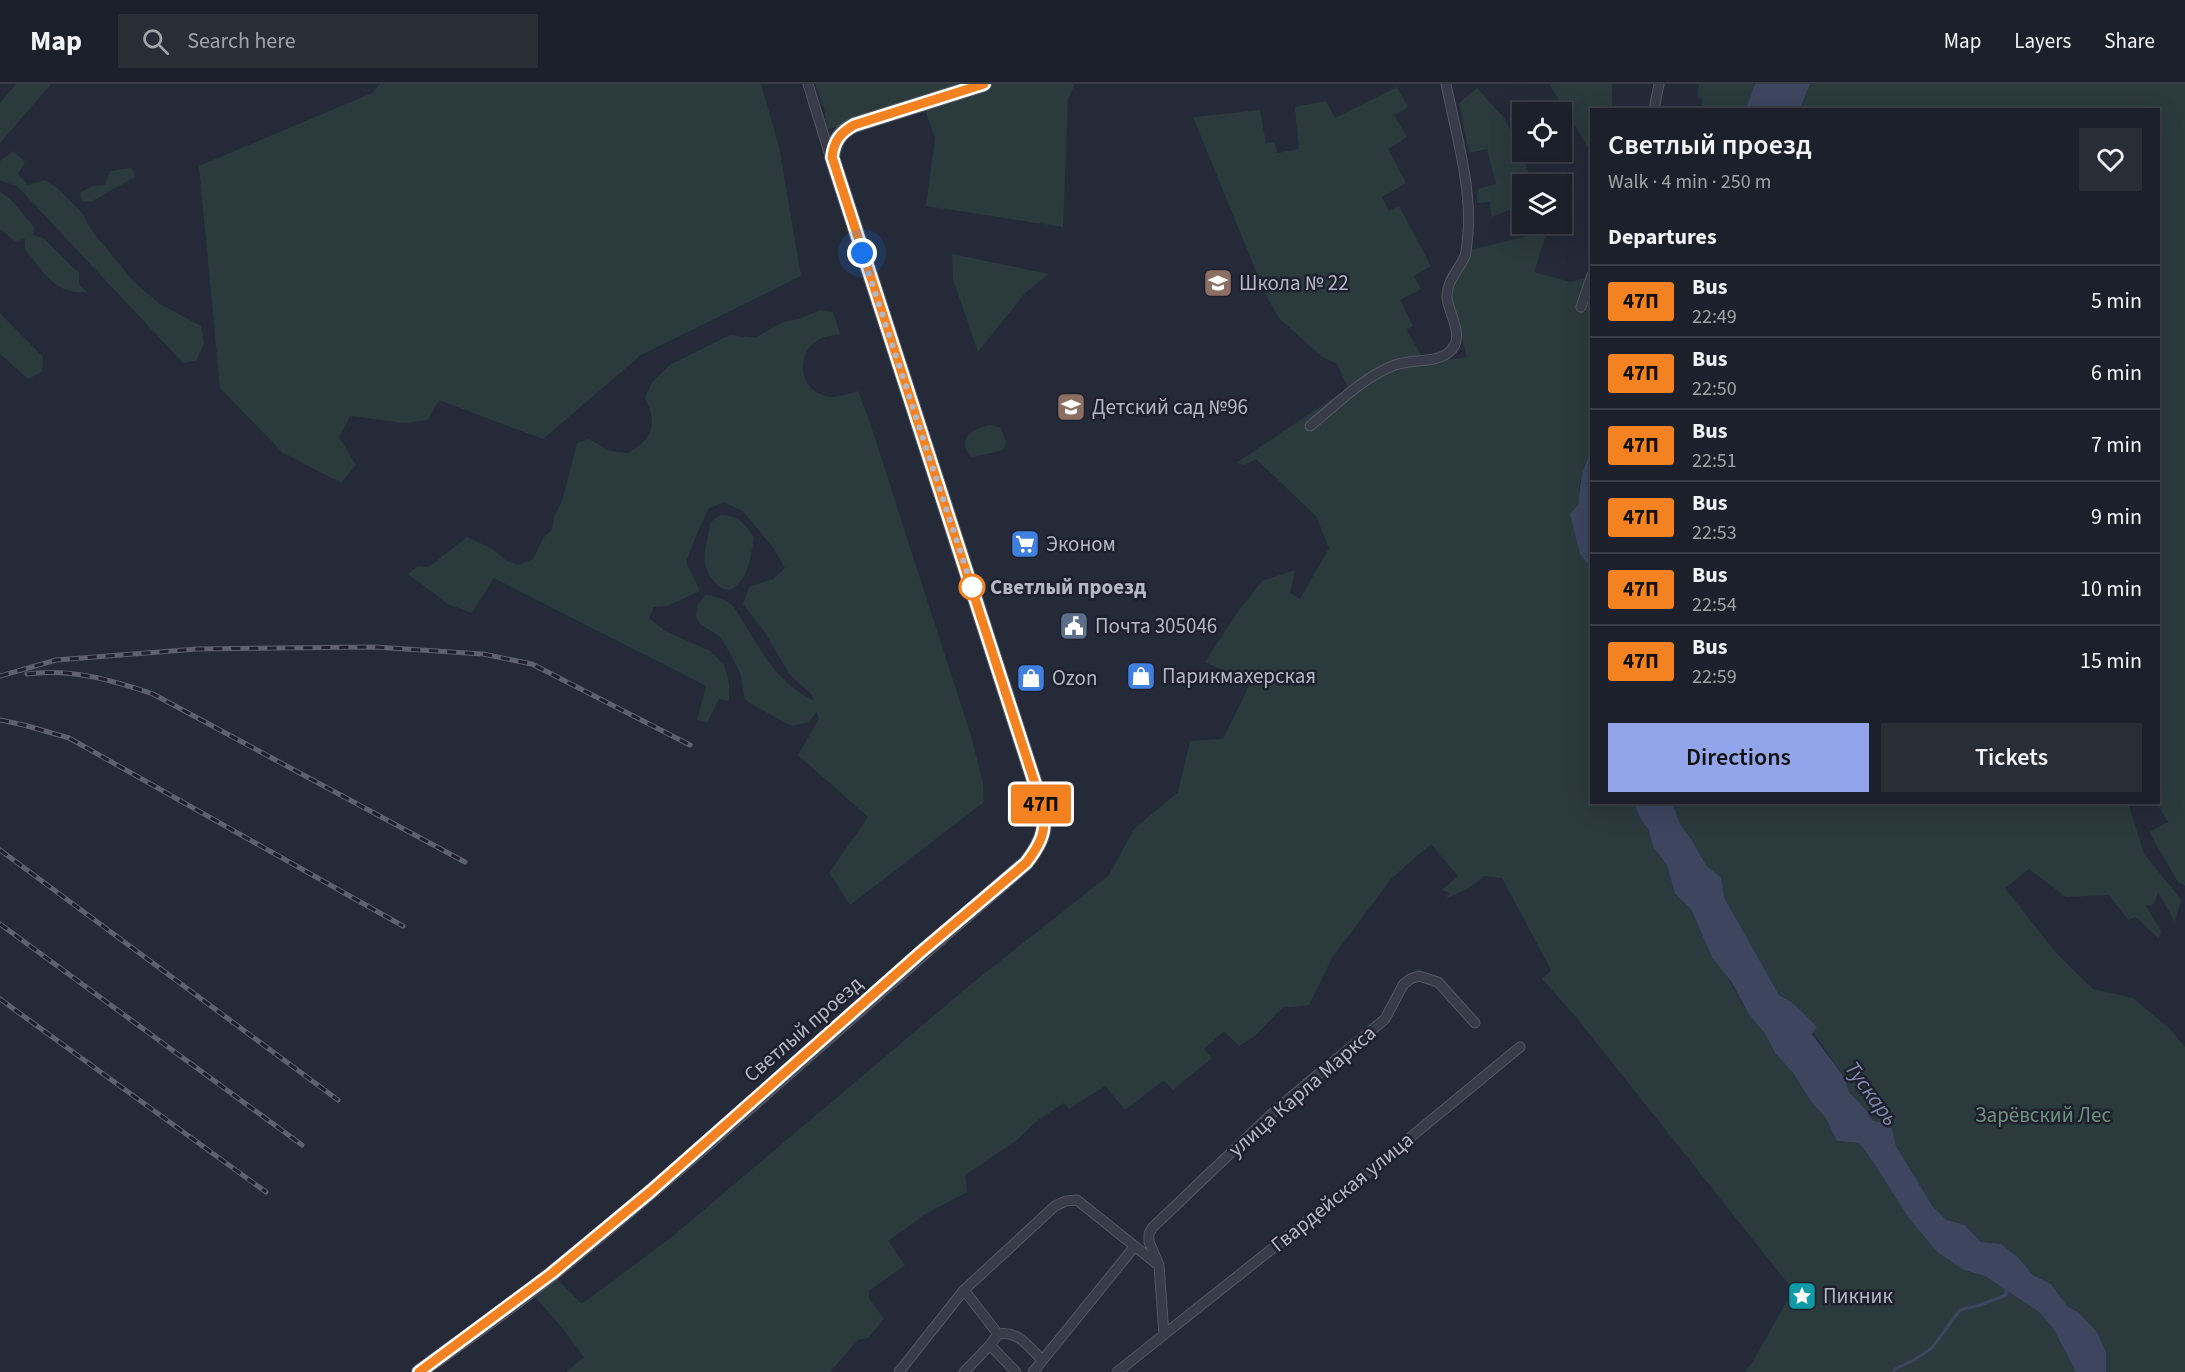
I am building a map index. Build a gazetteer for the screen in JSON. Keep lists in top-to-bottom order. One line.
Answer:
{"streets":{"street":["Светлый проезд","улица Карла Маркса","Гвардейская улица"]},"crossings":[["улица Карла Маркса","Гвардейская улица"]],"water":["Тускарь"],"parks":["Зарёвский Лес"],"places":{"school or university":["Школа № 22","Детский сад №96"],"supermarket":["Эконом"],"other":["Светлый проезд"],"public building":["Почта 305046"],"shop":["Парикмахерская","Ozon"],"place":["Пикник"]},"lines":["bus line 47П"],"page":{"header":"Map","search":"Search here","nav":["Map","Layers","Share"],"on_map":"47П","heading":[["Светлый проезд","Walk · 4 min · 250 m"],"Departures"],"list":[{"mark":"47П","name":"Bus","note":"22:49","value":"5 min"},{"mark":"47П","name":"Bus","note":"22:50","value":"6 min"},{"mark":"47П","name":"Bus","note":"22:51","value":"7 min"},{"mark":"47П","name":"Bus","note":"22:53","value":"9 min"},{"mark":"47П","name":"Bus","note":"22:54","value":"10 min"},{"mark":"47П","name":"Bus","note":"22:59","value":"15 min"}],"buttons":["Directions","Tickets"]}}
